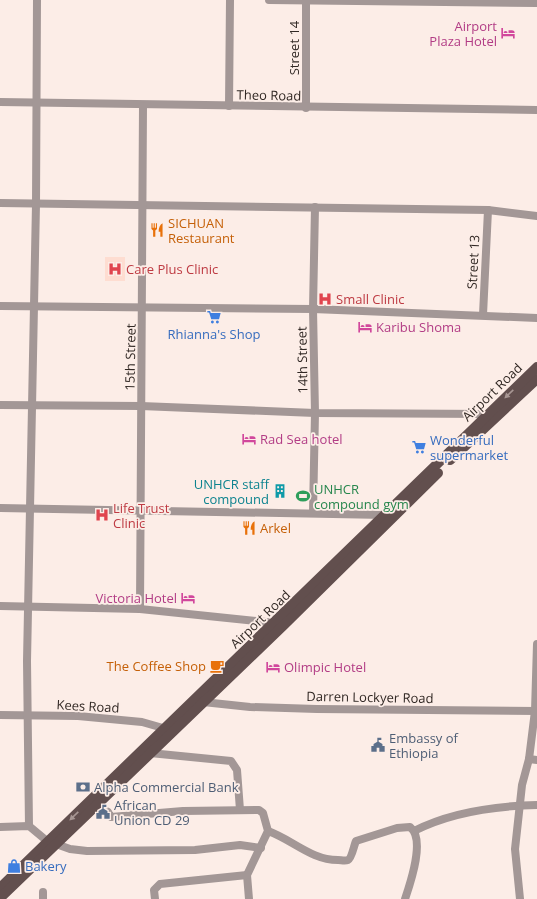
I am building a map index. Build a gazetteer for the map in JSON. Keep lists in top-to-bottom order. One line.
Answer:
{"streets":{"main road":["Airport Road"],"street":["Street 14","Theo Road","Street 13","15th Street","14th Street","Darren Lockyer Road","Kees Road"]},"crossings":[["Street 14","Theo Road"],["Theo Road","15th Street"],["Airport Road","Darren Lockyer Road"],["Airport Road","Kees Road"]],"places":{"hotel":["Airport Plaza Hotel","Karibu Shoma","Rad Sea hotel","Victoria Hotel","Olimpic Hotel"],"restaurant":["SICHUAN Restaurant","Arkel"],"hospital":["Care Plus Clinic","Small Clinic","Life Trust Clinic"],"supermarket":["Rhianna's Shop","Wonderful supermarket"],"building":["UNHCR staff compound"],"sports":["UNHCR compound gym"],"cafe":["The Coffee Shop"],"public building":["Embassy of Ethiopia","African Union CD 29"],"bank":["Alpha Commercial Bank"],"shop":["Bakery"]}}
